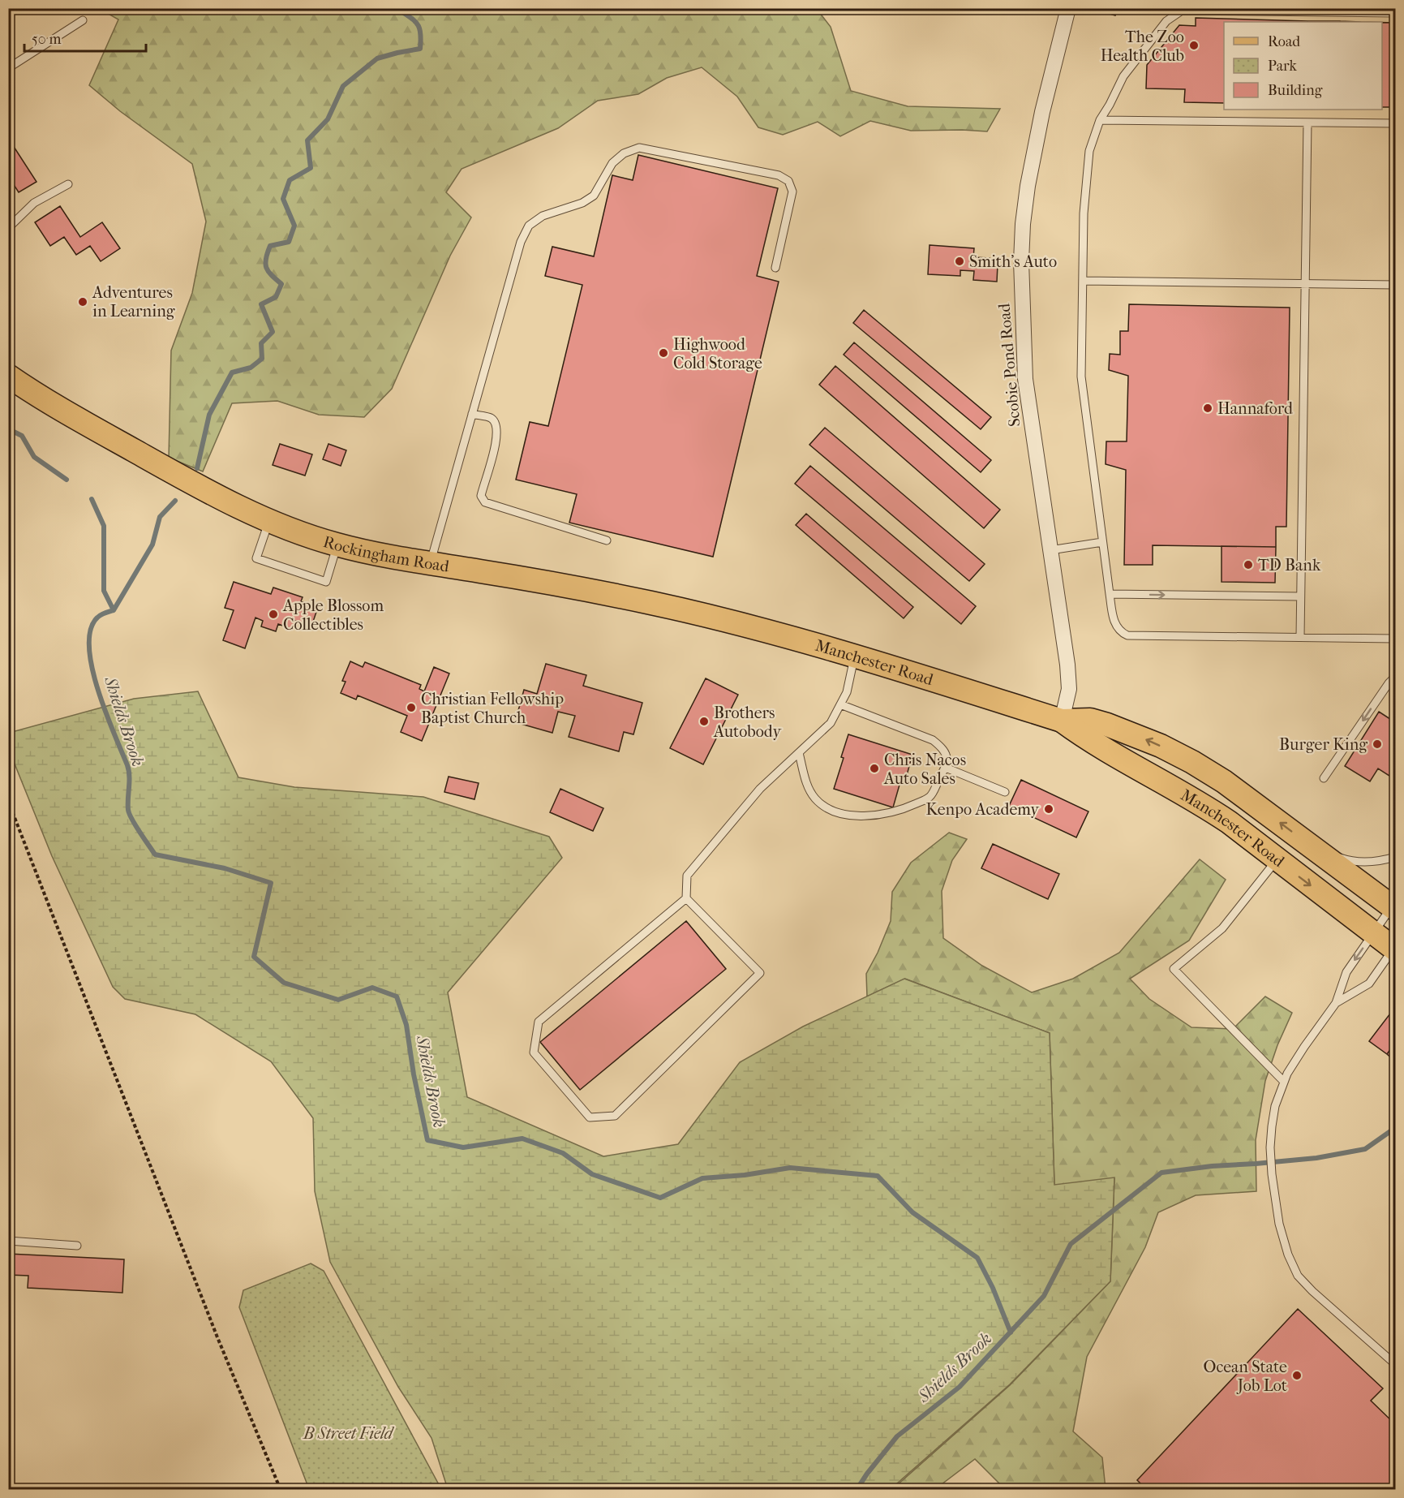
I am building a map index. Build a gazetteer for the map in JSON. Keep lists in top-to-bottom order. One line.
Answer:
{"streets":{"main road":["Rockingham Road","Manchester Road"],"street":["Scobie Pond Road"]},"crossings":[["Scobie Pond Road","Manchester Road"],["Rockingham Road","Manchester Road"]],"water":["Shields Brook"],"parks":["B Street Field"],"places":["The Zoo Health Club","Smith's Auto","Adventures in Learning","Highwood Cold Storage","Hannaford","TD Bank","Apple Blossom Collectibles","Christian Fellowship Baptist Church","Brothers Autobody","Burger King","Chris Nacos Auto Sales","Kenpo Academy","Ocean State Job Lot"],"legend":["Road","Park","Building"],"scale_bar":"50 m"}
